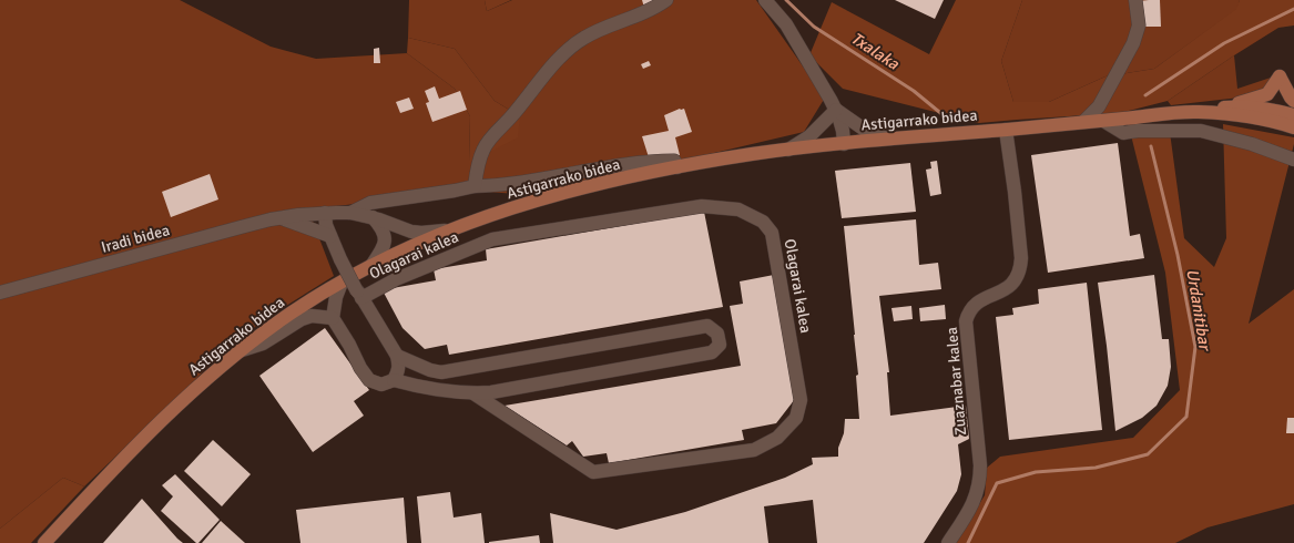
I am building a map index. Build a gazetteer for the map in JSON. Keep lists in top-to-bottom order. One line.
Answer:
{"streets":{"main road":["Astigarrako bidea"],"street":["Iradi bidea","Olagarai kalea","Zuaznabar kalea"]},"crossings":[["Astigarrako bidea","Iradi bidea"],["Astigarrako bidea","Zuaznabar kalea"]],"water":["Txalaka","Urdanitibar"]}
